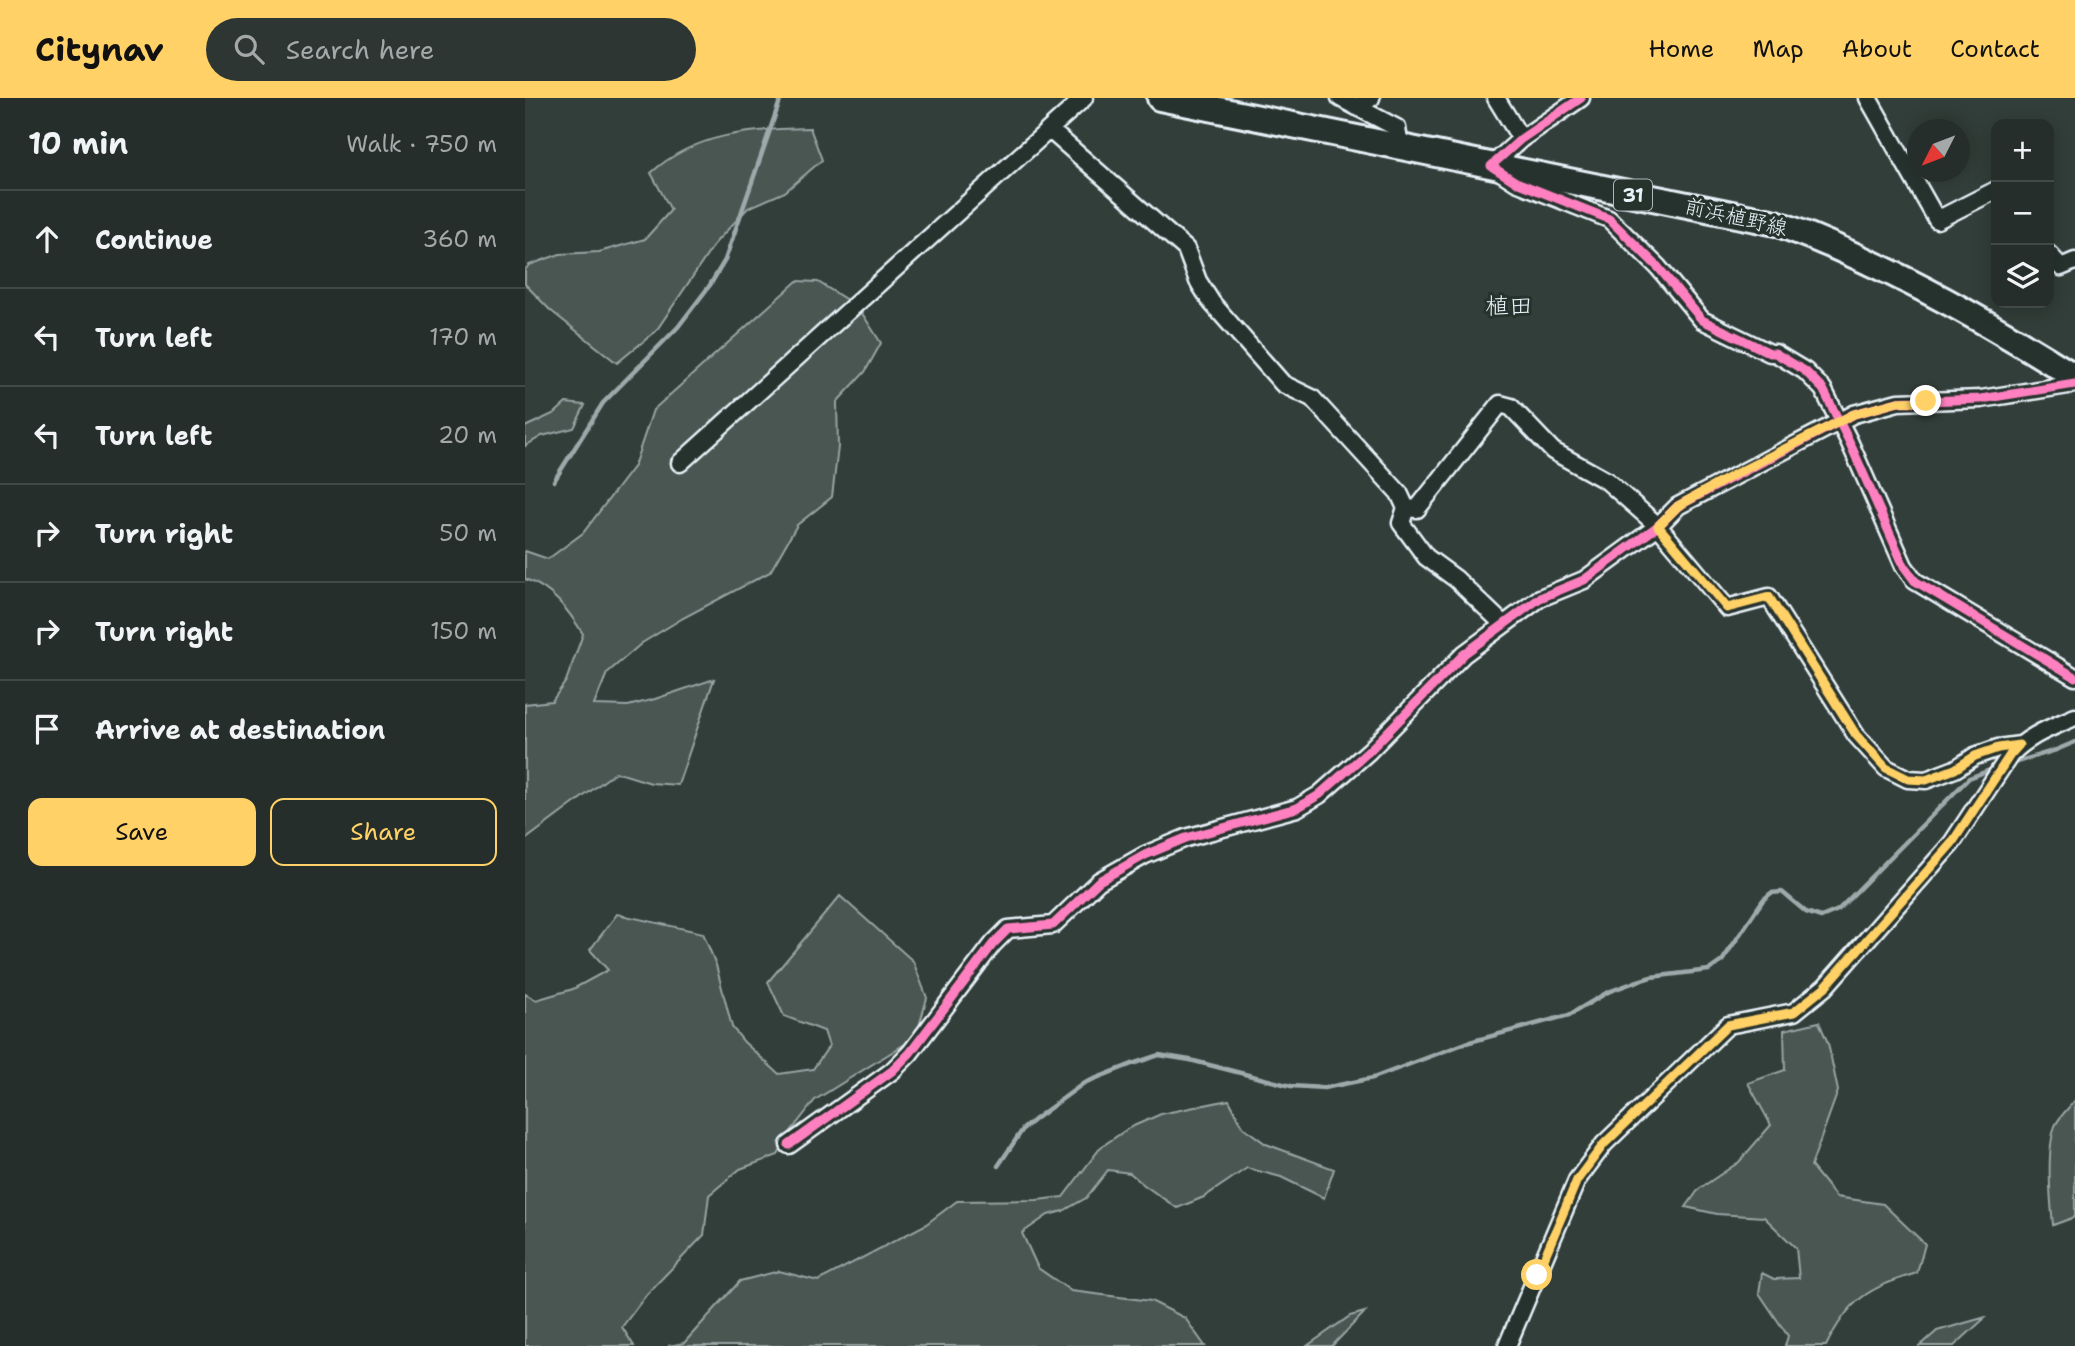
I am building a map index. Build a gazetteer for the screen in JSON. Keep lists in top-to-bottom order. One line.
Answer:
{"streets":{"main road":["31","前浜植野線"]},"districts":["植田"],"north":"bottom left","page":{"header":"Citynav","search":"Search here","nav":["Home","Map","About","Contact"],"heading":["10 min","Walk · 750 m"],"map_buttons":["+","−"],"list":[["Continue","360 m"],["Turn left","170 m"],["Turn left","20 m"],["Turn right","50 m"],["Turn right","150 m"],"Arrive at destination"],"buttons":["Save","Share"]}}
